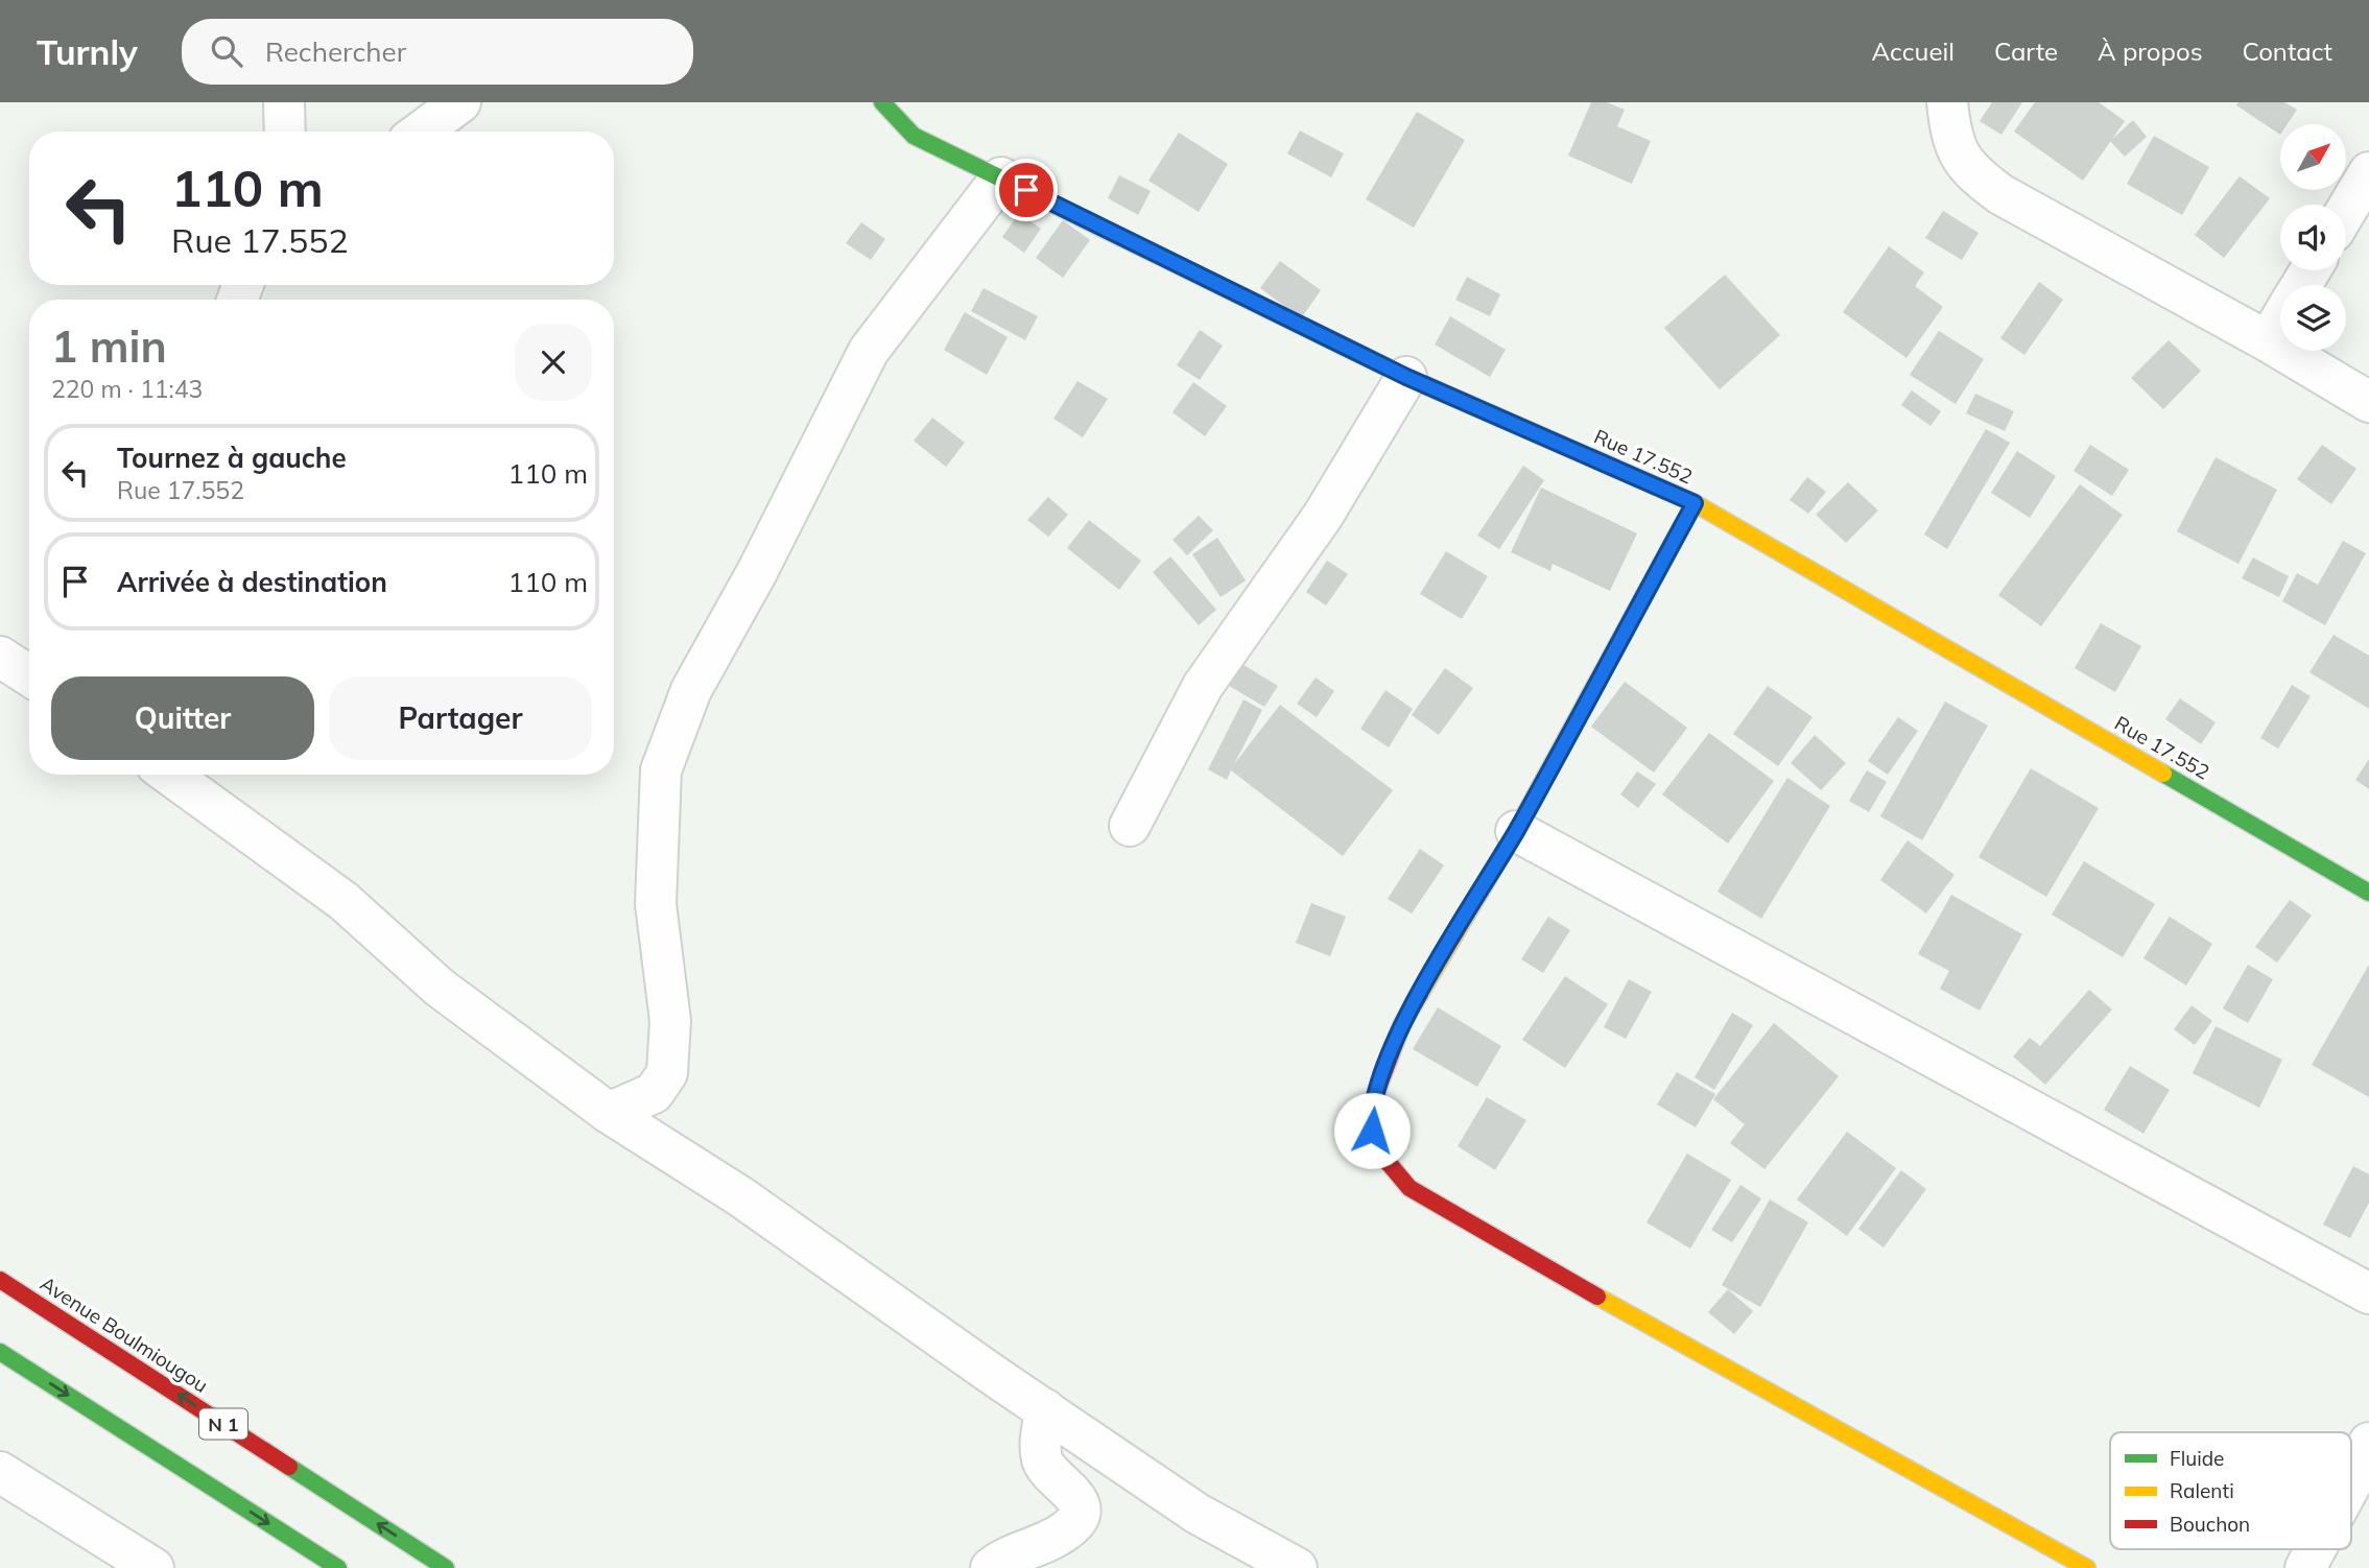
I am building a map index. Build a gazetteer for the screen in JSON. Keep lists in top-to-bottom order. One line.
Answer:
{"streets":{"main road":["Rue 17.552","Avenue Boulmiougou","N 1"]},"legend":["Fluide","Ralenti","Bouchon"],"north":"top right","page":{"header":"Turnly","search":"Rechercher","nav":["Accueil","Carte","À propos","Contact"],"turn":["110 m","Rue 17.552"],"heading":["1 min","220 m · 11:43"],"list":[{"name":"Tournez à gauche","note":"Rue 17.552","value":"110 m"},{"name":"Arrivée à destination","value":"110 m"}],"buttons":["Quitter","Partager"]}}
